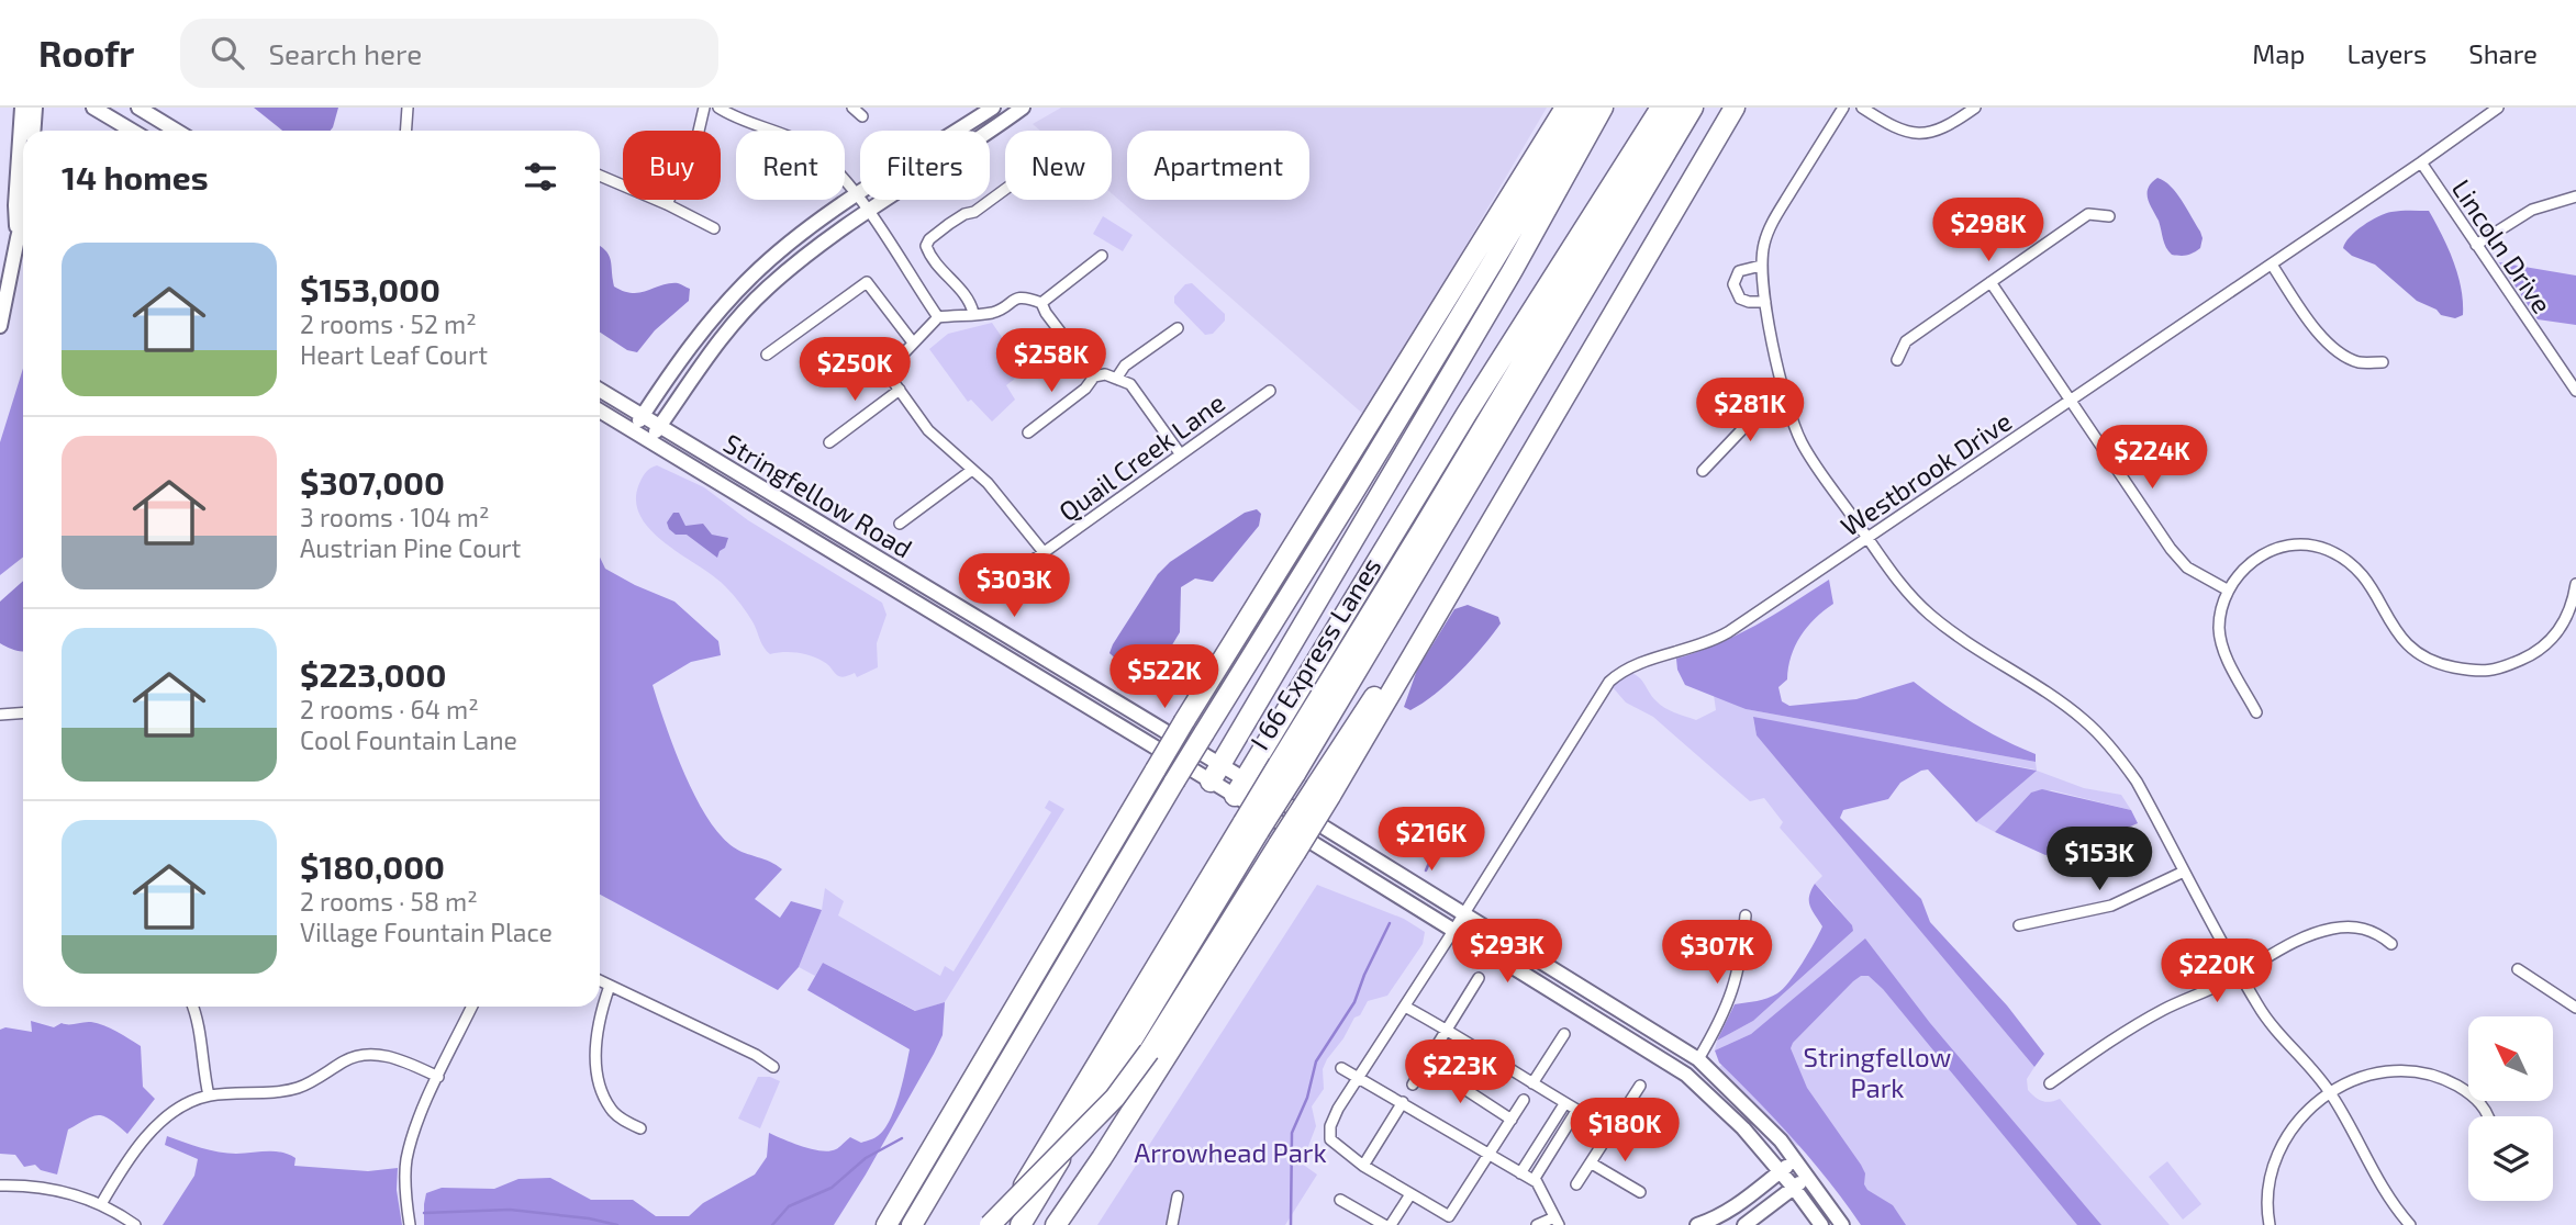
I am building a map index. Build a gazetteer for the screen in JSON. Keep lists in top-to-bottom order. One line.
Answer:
{"streets":{"highway":["I 66 Express Lanes"],"main road":["Stringfellow Road"],"street":["Lincoln Drive","Quail Creek Lane","Westbrook Drive"]},"crossings":[["Lincoln Drive","Westbrook Drive"],["Westbrook Drive","Stringfellow Road"]],"parks":["Stringfellow Park","Arrowhead Park"],"north":"top left","page":{"header":"Roofr","search":"Search here","nav":["Map","Layers","Share"],"chip":["Buy","Rent","Filters","New","Apartment"],"heading":"14 homes","price":["$298K","$258K","$250K","$281K","$224K","$303K","$522K","$216K","$153K","$293K","$307K","$220K","$223K","$180K"],"list":[{"name":"$153,000","note":"2 rooms · 52 m² · Heart Leaf Court"},{"name":"$307,000","note":"3 rooms · 104 m² · Austrian Pine Court"},{"name":"$223,000","note":"2 rooms · 64 m² · Cool Fountain Lane"},{"name":"$180,000","note":"2 rooms · 58 m² · Village Fountain Place"}]}}
